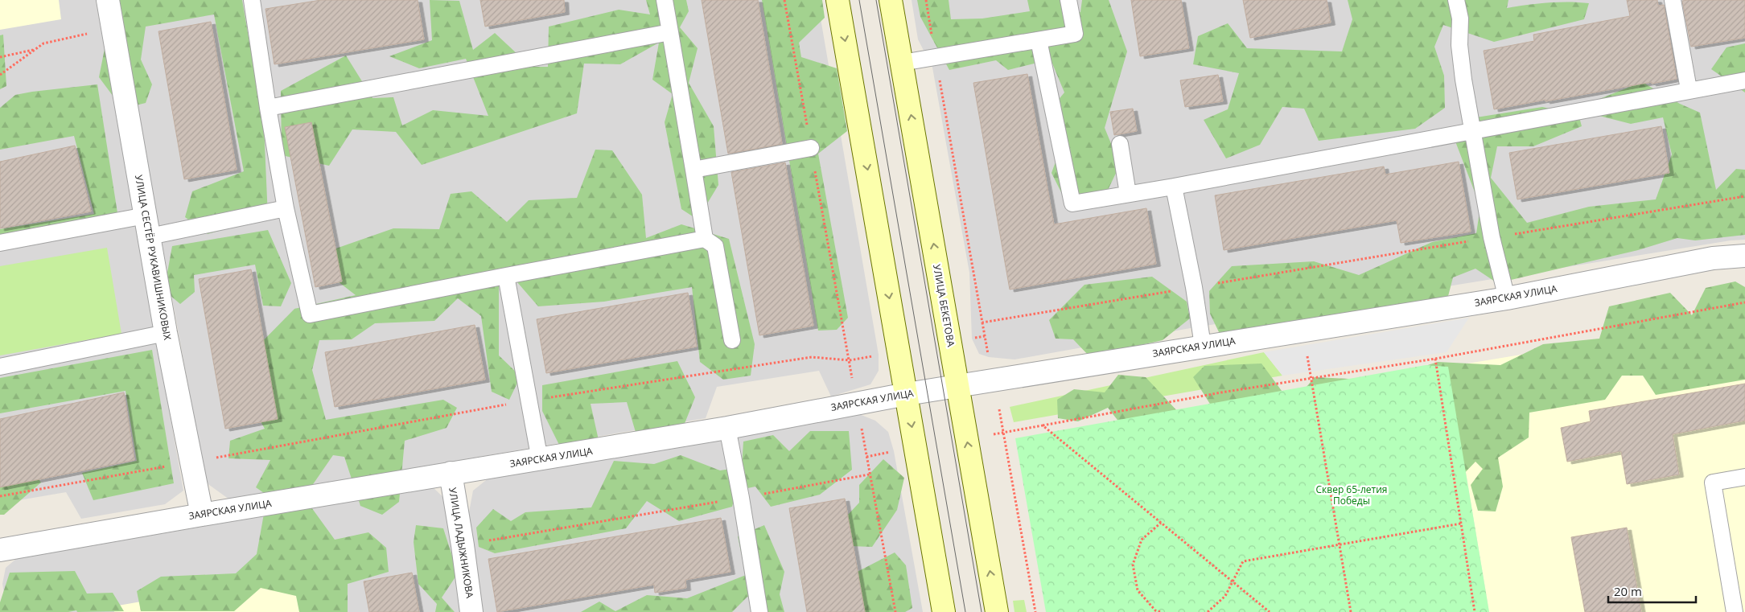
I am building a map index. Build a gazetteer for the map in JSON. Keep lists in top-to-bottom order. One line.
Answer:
{"streets":{"main road":["УЛИЦА БЕКЕТОВА"],"street":["УЛИЦА СЕСТЁР РУКАВИШНИКОВЫХ","ЗАЯРСКАЯ УЛИЦА","УЛИЦА ЛАДЫЖНИКОВА"]},"crossings":[["УЛИЦА СЕСТЁР РУКАВИШНИКОВЫХ","ЗАЯРСКАЯ УЛИЦА"],["ЗАЯРСКАЯ УЛИЦА","УЛИЦА БЕКЕТОВА"],["ЗАЯРСКАЯ УЛИЦА","УЛИЦА ЛАДЫЖНИКОВА"]],"parks":["Сквер 65-летия Победы"],"scale_bar":"20 m"}
